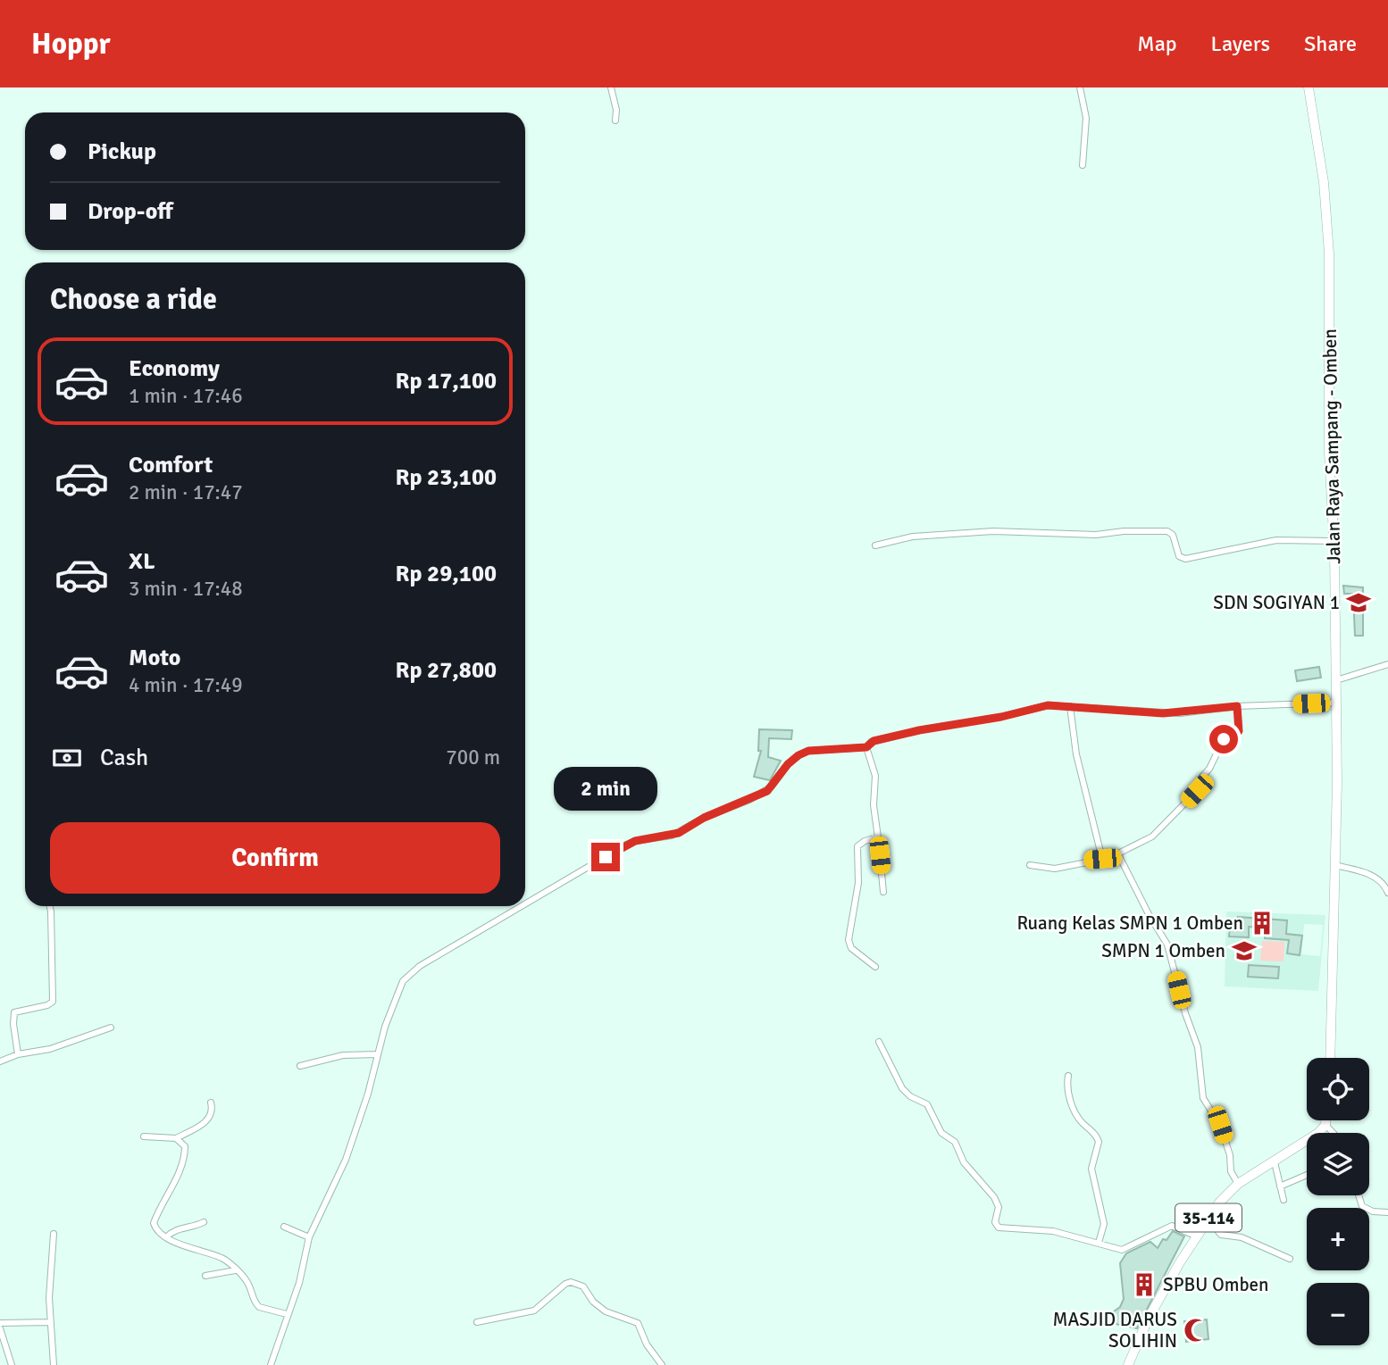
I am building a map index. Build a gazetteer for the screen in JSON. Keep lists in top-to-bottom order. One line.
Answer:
{"streets":{"main road":["Jalan Raya Sampang - Omben","35-114"]},"places":{"school or university":["SDN SOGIYAN 1","SMPN 1 Omben"],"building":["Ruang Kelas SMPN 1 Omben","SPBU Omben"],"mosque":["MASJID DARUS SOLIHIN"]},"page":{"header":"Hoppr","nav":["Map","Layers","Share"],"banner":["Pickup","Drop-off"],"heading":"Choose a ride","list":[{"name":"Economy","note":"1 min · 17:46","value":"Rp 17,100"},{"name":"Comfort","note":"2 min · 17:47","value":"Rp 23,100"},{"name":"XL","note":"3 min · 17:48","value":"Rp 29,100"},{"name":"Moto","note":"4 min · 17:49","value":"Rp 27,800"}],"pay":["Cash","700 m"],"bubble":"2 min","buttons":"Confirm","map_buttons":["+","−"]}}
